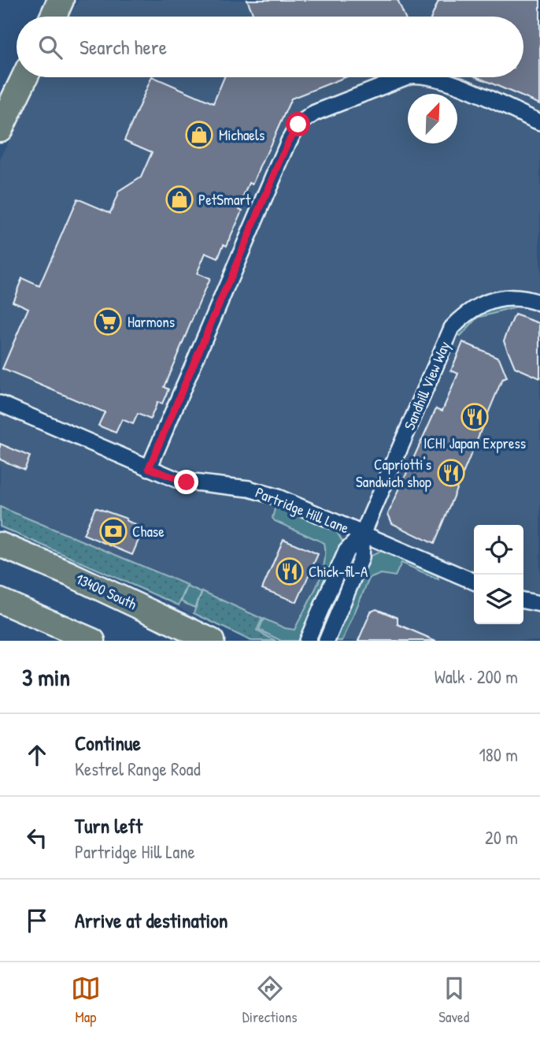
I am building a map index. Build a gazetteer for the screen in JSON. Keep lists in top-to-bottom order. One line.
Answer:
{"streets":{"main road":["13400 South"],"street":["Sandhill View Way","Partridge Hill Lane"]},"crossings":[["Sandhill View Way","Partridge Hill Lane"]],"places":{"shop":["Michaels","PetSmart"],"supermarket":["Harmons"],"restaurant":["ICHI Japan Express","Capriotti's Sandwich shop","Chick-fil-A"],"bank":["Chase"]},"north":"top right","page":{"search":"Search here","heading":["3 min","Walk · 200 m"],"list":[["Continue","Kestrel Range Road","180 m"],["Turn left","Partridge Hill Lane","20 m"],"Arrive at destination"],"nav":["Map","Directions","Saved"]}}
